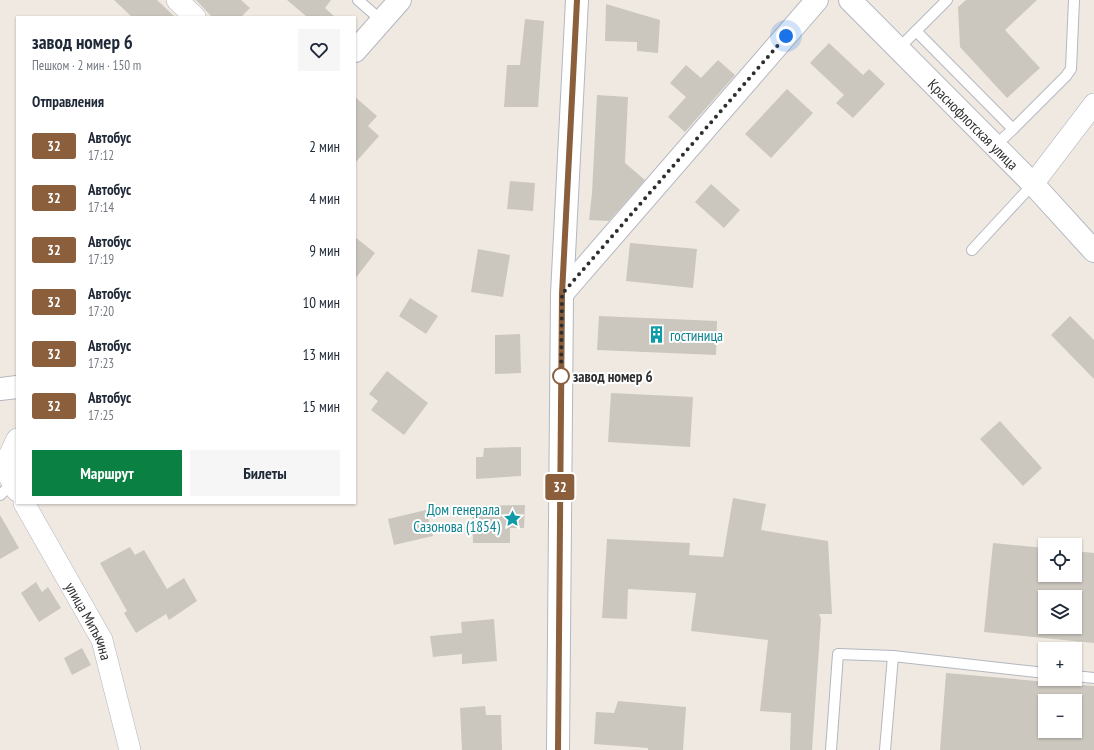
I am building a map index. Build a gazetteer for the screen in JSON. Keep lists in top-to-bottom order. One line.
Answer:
{"streets":{"main road":["Краснофлотская улица"],"street":["улица Митькина"]},"places":{"building":["гостиница"],"other":["завод номер 6"],"place":["Дом генерала Сазонова (1854)"]},"lines":["bus line 32"],"page":{"on_map":"32","heading":[["завод номер 6","Пешком · 2 мин · 150 m"],"Отправления"],"list":[{"mark":"32","name":"Автобус","note":"17:12","value":"2 мин"},{"mark":"32","name":"Автобус","note":"17:14","value":"4 мин"},{"mark":"32","name":"Автобус","note":"17:19","value":"9 мин"},{"mark":"32","name":"Автобус","note":"17:20","value":"10 мин"},{"mark":"32","name":"Автобус","note":"17:23","value":"13 мин"},{"mark":"32","name":"Автобус","note":"17:25","value":"15 мин"}],"buttons":["Маршрут","Билеты"],"map_buttons":["+","−"]}}
